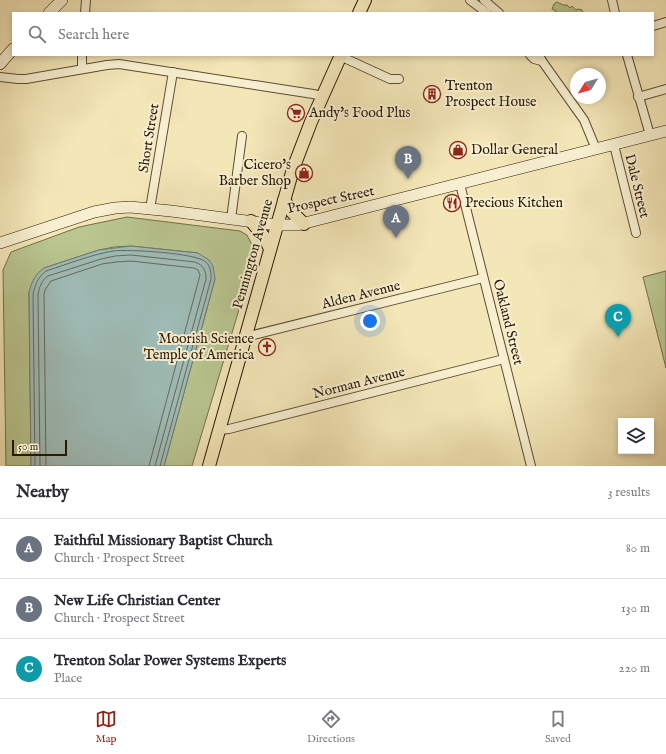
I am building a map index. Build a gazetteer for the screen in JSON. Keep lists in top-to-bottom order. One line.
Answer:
{"streets":{"main road":["Pennington Avenue"],"street":["Short Street","Dale Street","Prospect Street","Alden Avenue","Oakland Street","Norman Avenue"]},"crossings":[["Short Street","Prospect Street"],["Dale Street","Prospect Street"],["Prospect Street","Pennington Avenue"],["Prospect Street","Oakland Street"],["Pennington Avenue","Alden Avenue"],["Pennington Avenue","Norman Avenue"],["Alden Avenue","Oakland Street"],["Oakland Street","Norman Avenue"]],"places":{"building":["Trenton Prospect House"],"supermarket":["Andy's Food Plus"],"shop":["Dollar General","Cicero's Barber Shop"],"restaurant":["Precious Kitchen"],"church":["Moorish Science Temple of America"]},"scale_bar":"50 m","north":"bottom left","page":{"search":"Search here","pins":["B","A","C"],"scale":"50 m","heading":["Nearby","3 results"],"list":[{"mark":"A","name":"Faithful Missionary Baptist Church","note":"Church · Prospect Street","value":"80 m"},{"mark":"B","name":"New Life Christian Center","note":"Church · Prospect Street","value":"130 m"},{"mark":"C","name":"Trenton Solar Power Systems Experts","note":"Place","value":"220 m"}],"nav":["Map","Directions","Saved"]}}
